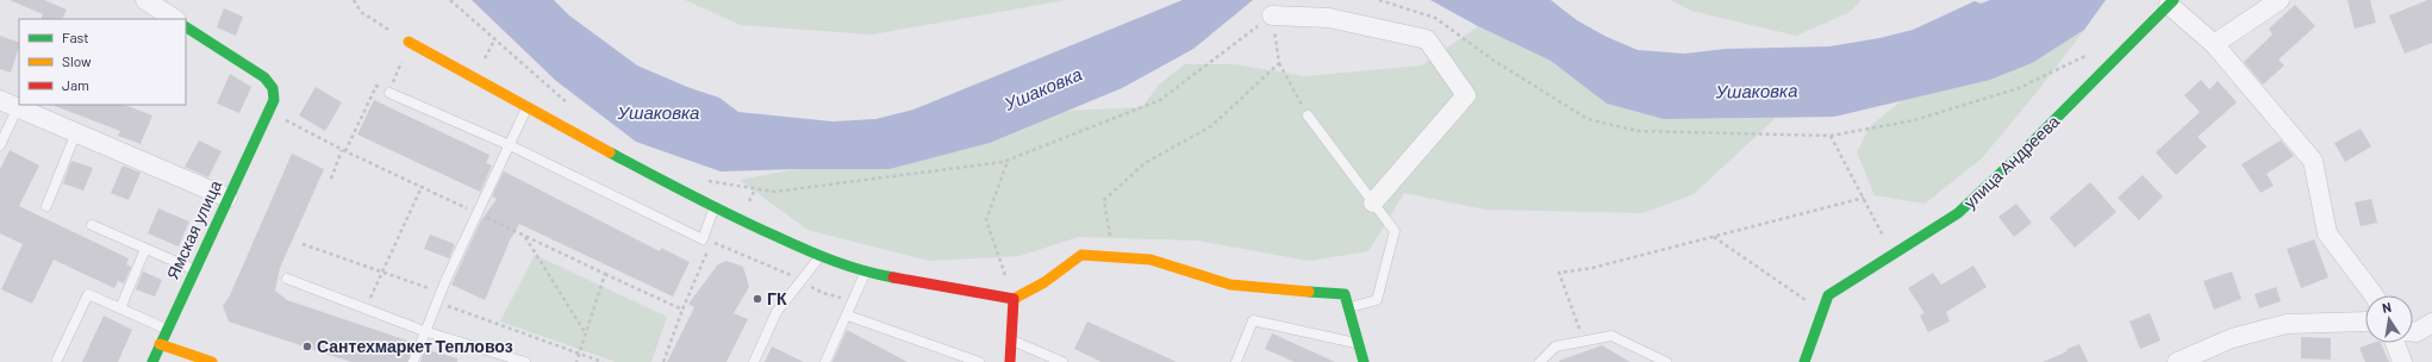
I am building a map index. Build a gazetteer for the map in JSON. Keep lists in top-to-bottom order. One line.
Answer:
{"streets":{"street":["улица Андреева","Ямская улица"]},"water":["Ушаковка"],"places":["ГК","Сантехмаркет Тепловоз"],"legend":["Fast","Slow","Jam"],"north":"top"}
